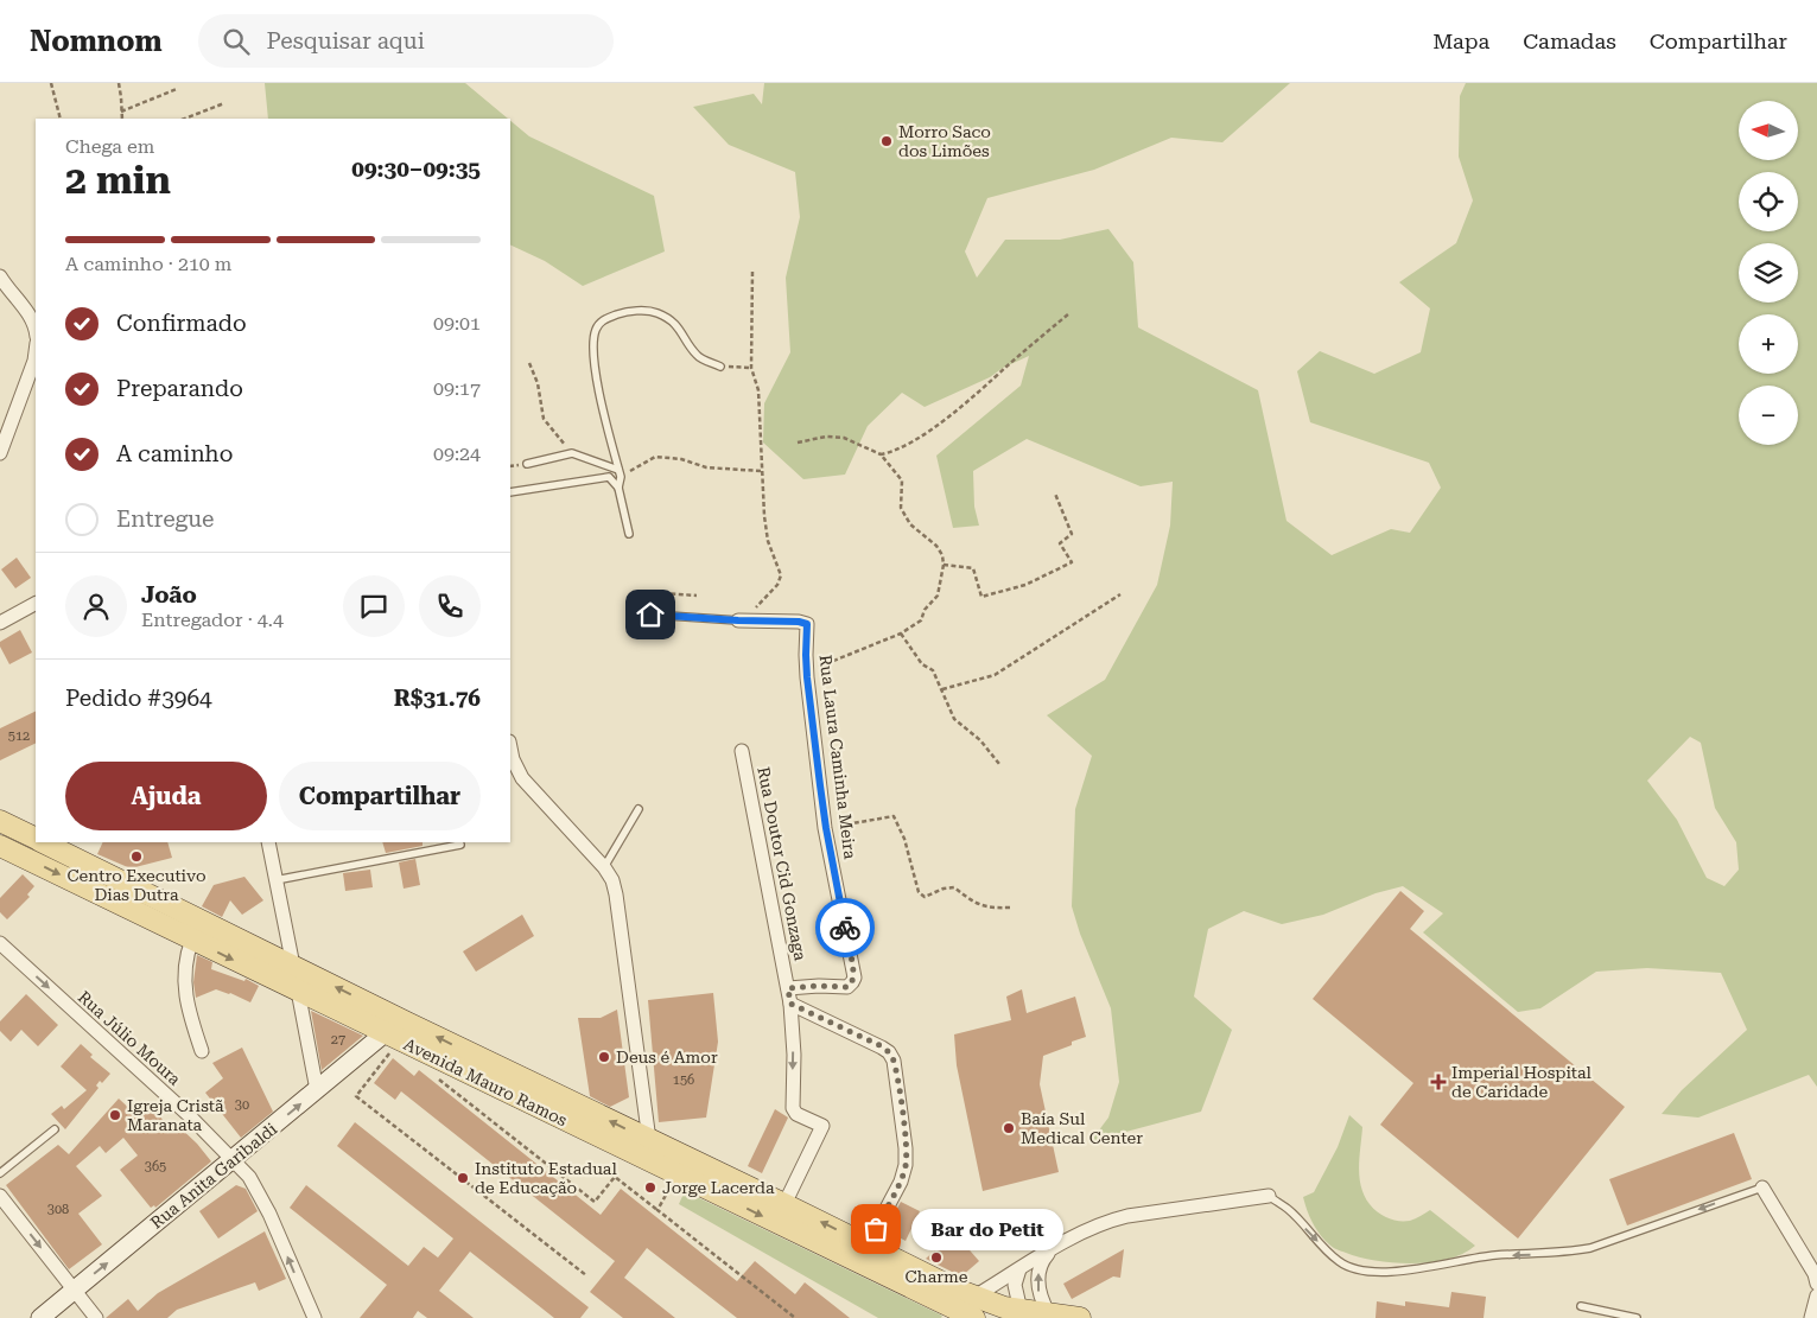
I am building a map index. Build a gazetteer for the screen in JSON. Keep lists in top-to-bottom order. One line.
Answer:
{"streets":{"main road":["Avenida Mauro Ramos"],"street":["Rua Laura Caminha Meira","Rua Doutor Cid Gonzaga","Rua Júlio Moura","Rua Anita Garibaldi"]},"crossings":[["Rua Laura Caminha Meira","Rua Doutor Cid Gonzaga"],["Rua Doutor Cid Gonzaga","Avenida Mauro Ramos"],["Rua Júlio Moura","Rua Anita Garibaldi"],["Avenida Mauro Ramos","Rua Anita Garibaldi"]],"one_way":["Rua Doutor Cid Gonzaga","Rua Anita Garibaldi"],"places":{"other":["Morro Saco dos Limões","Centro Executivo Dias Dutra","Deus é Amor","Igreja Cristã Maranata","Baía Sul Medical Center","Instituto Estadual de Educação","Jorge Lacerda","Bar do Petit","Charme"],"health":["Imperial Hospital de Caridade"]},"house_numbers":["512","27","156","30","365","308"],"north":"left","page":{"header":"Nomnom","search":"Pesquisar aqui","nav":["Mapa","Camadas","Compartilhar"],"map_buttons":["+","−"],"heading":["2 min","Chega em","09:30–09:35"],"panel":["João","Entregador · 4.4","Pedido #3964","R$31.76"],"bar":"A caminho · 210 m","list":[["Confirmado","09:01"],["Preparando","09:17"],["A caminho","09:24"],"Entregue"],"buttons":["Ajuda","Compartilhar"],"bubble":"Bar do Petit"}}
